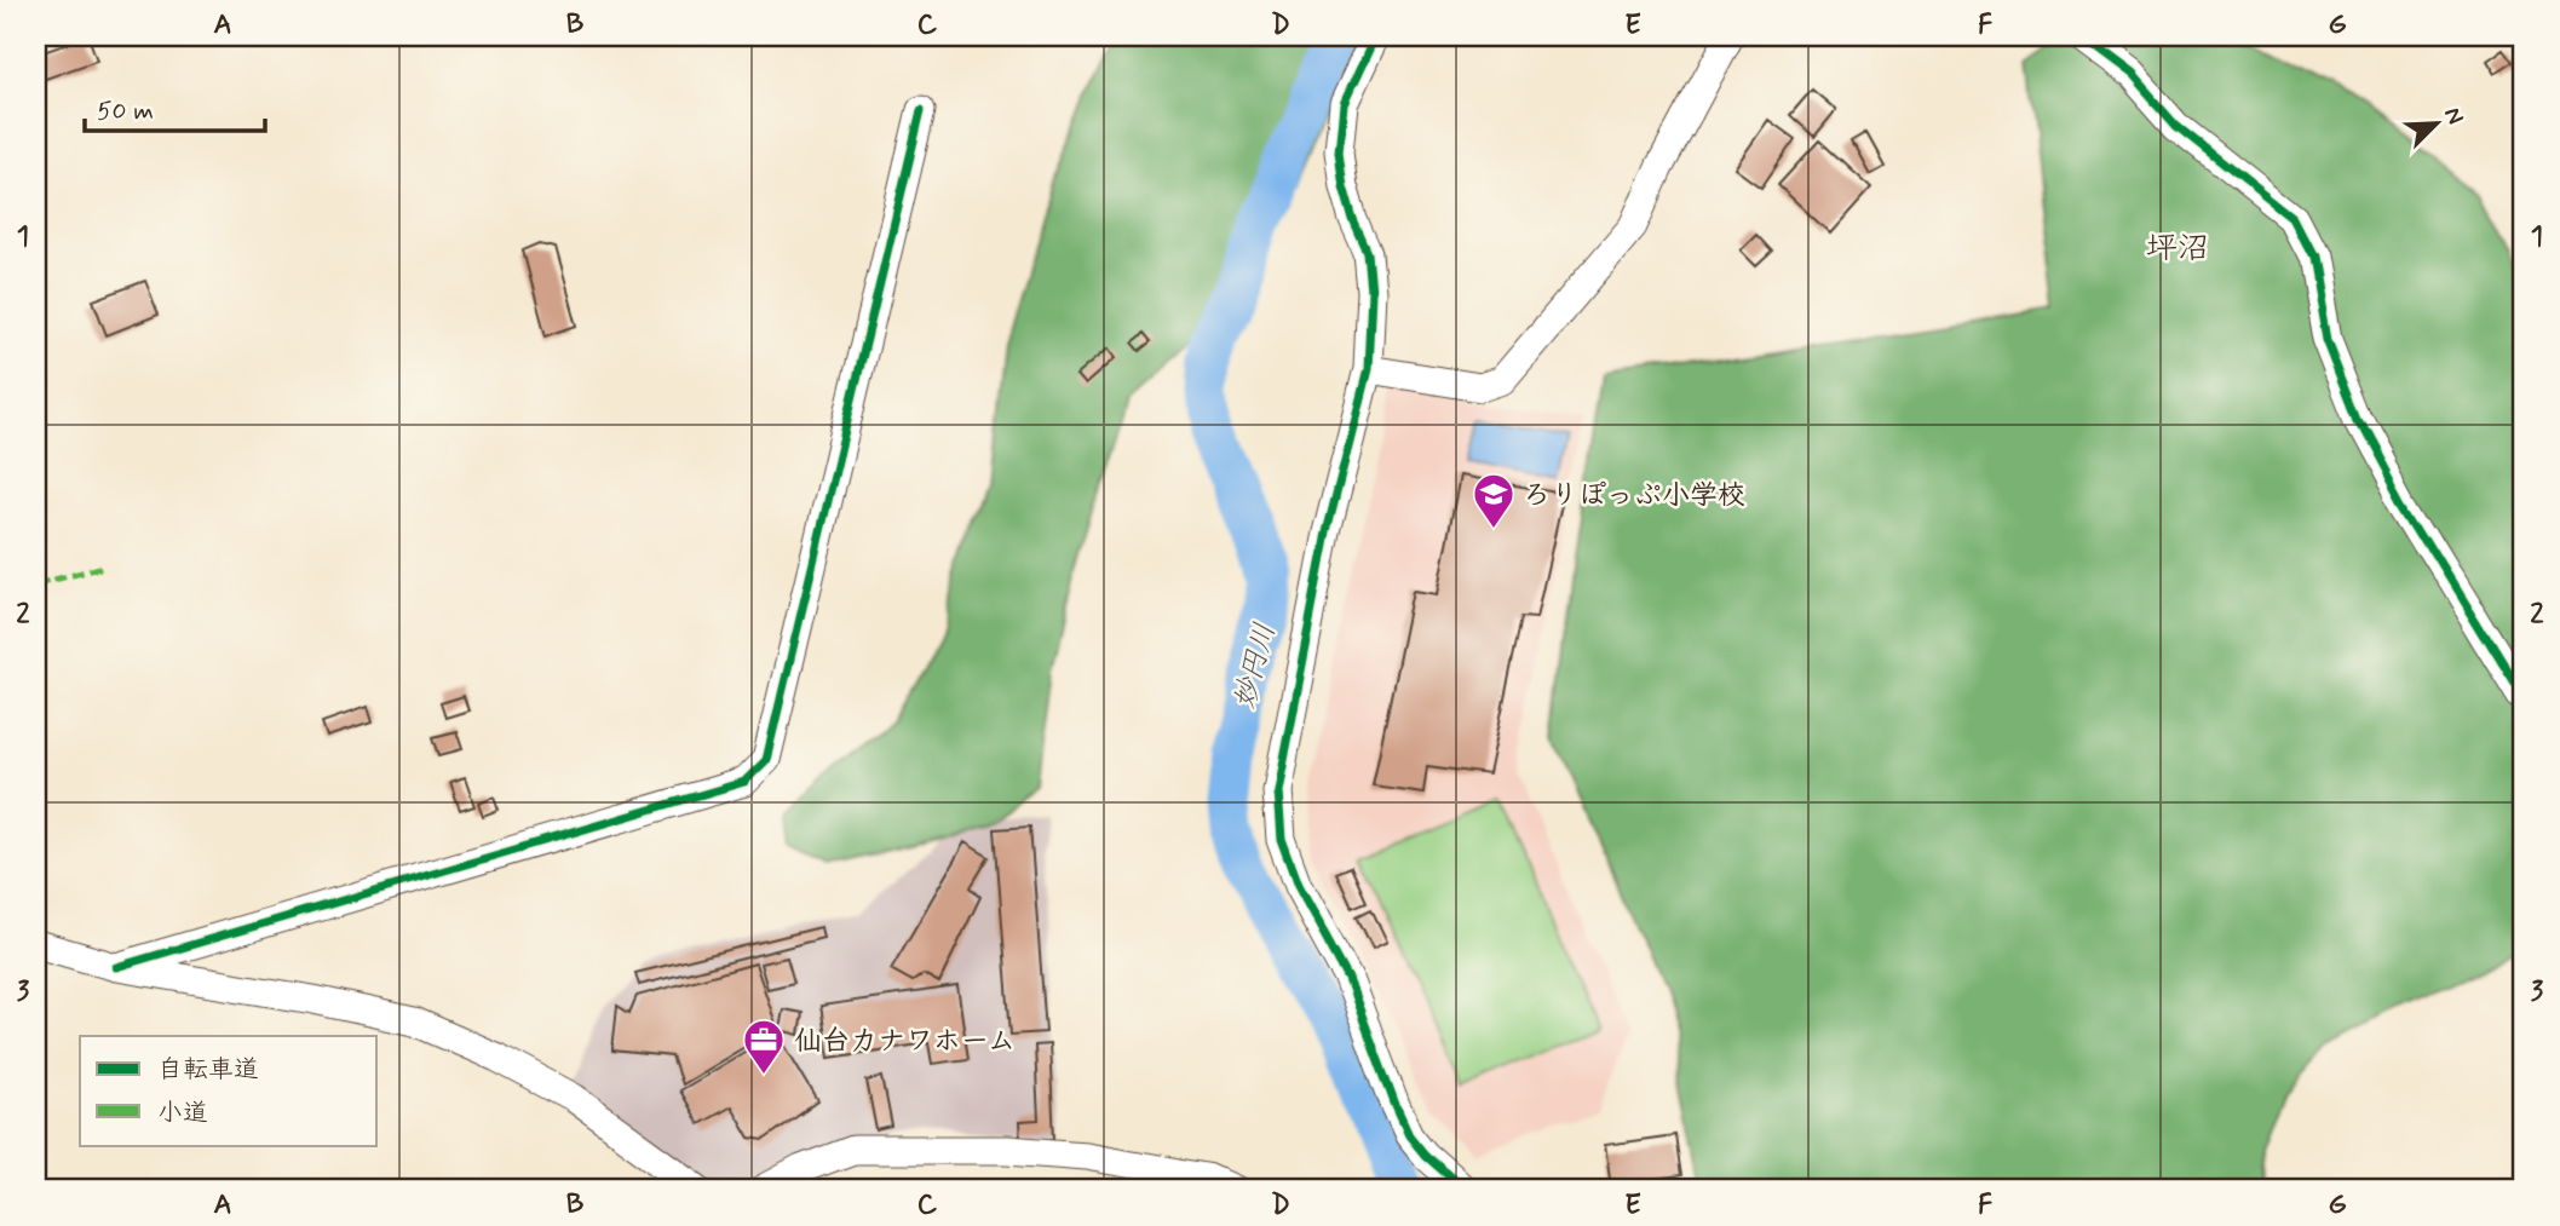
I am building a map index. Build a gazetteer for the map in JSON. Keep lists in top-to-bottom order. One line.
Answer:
{"districts":["坪沼"],"water":["妙円川"],"places":{"school or university":["ろりぽっぷ小学校"],"office":["仙台カナワホーム"]},"legend":["自転車道","小道"],"scale_bar":"50 m","north":"top right","grid":{"columns":["A","B","C","D","E","F","G"],"rows":["1","2","3"]}}
